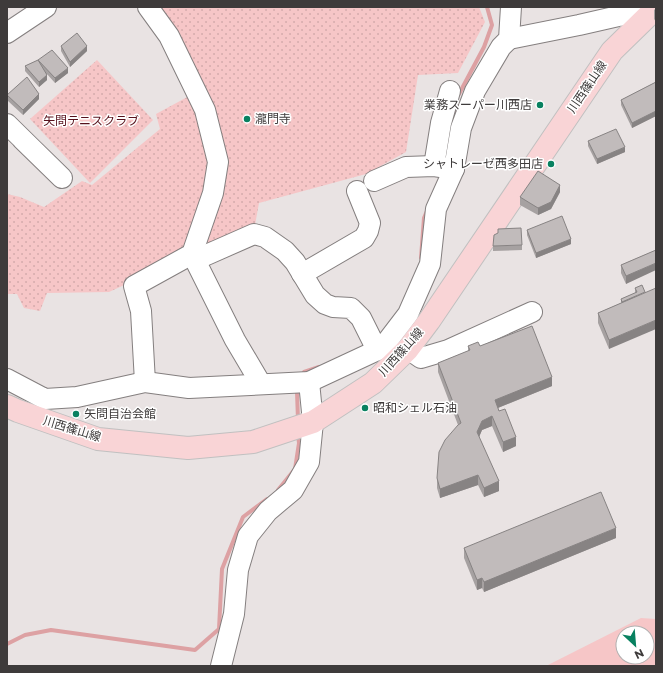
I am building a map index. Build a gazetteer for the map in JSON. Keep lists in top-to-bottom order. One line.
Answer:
{"streets":{"main road":["川西篠山線"]},"parks":["矢問テニスクラブ"],"places":["業務スーパー川西店","瀧門寺","シャトレーゼ西多田店","昭和シェル石油","矢問自治会館"],"north":"bottom right"}
